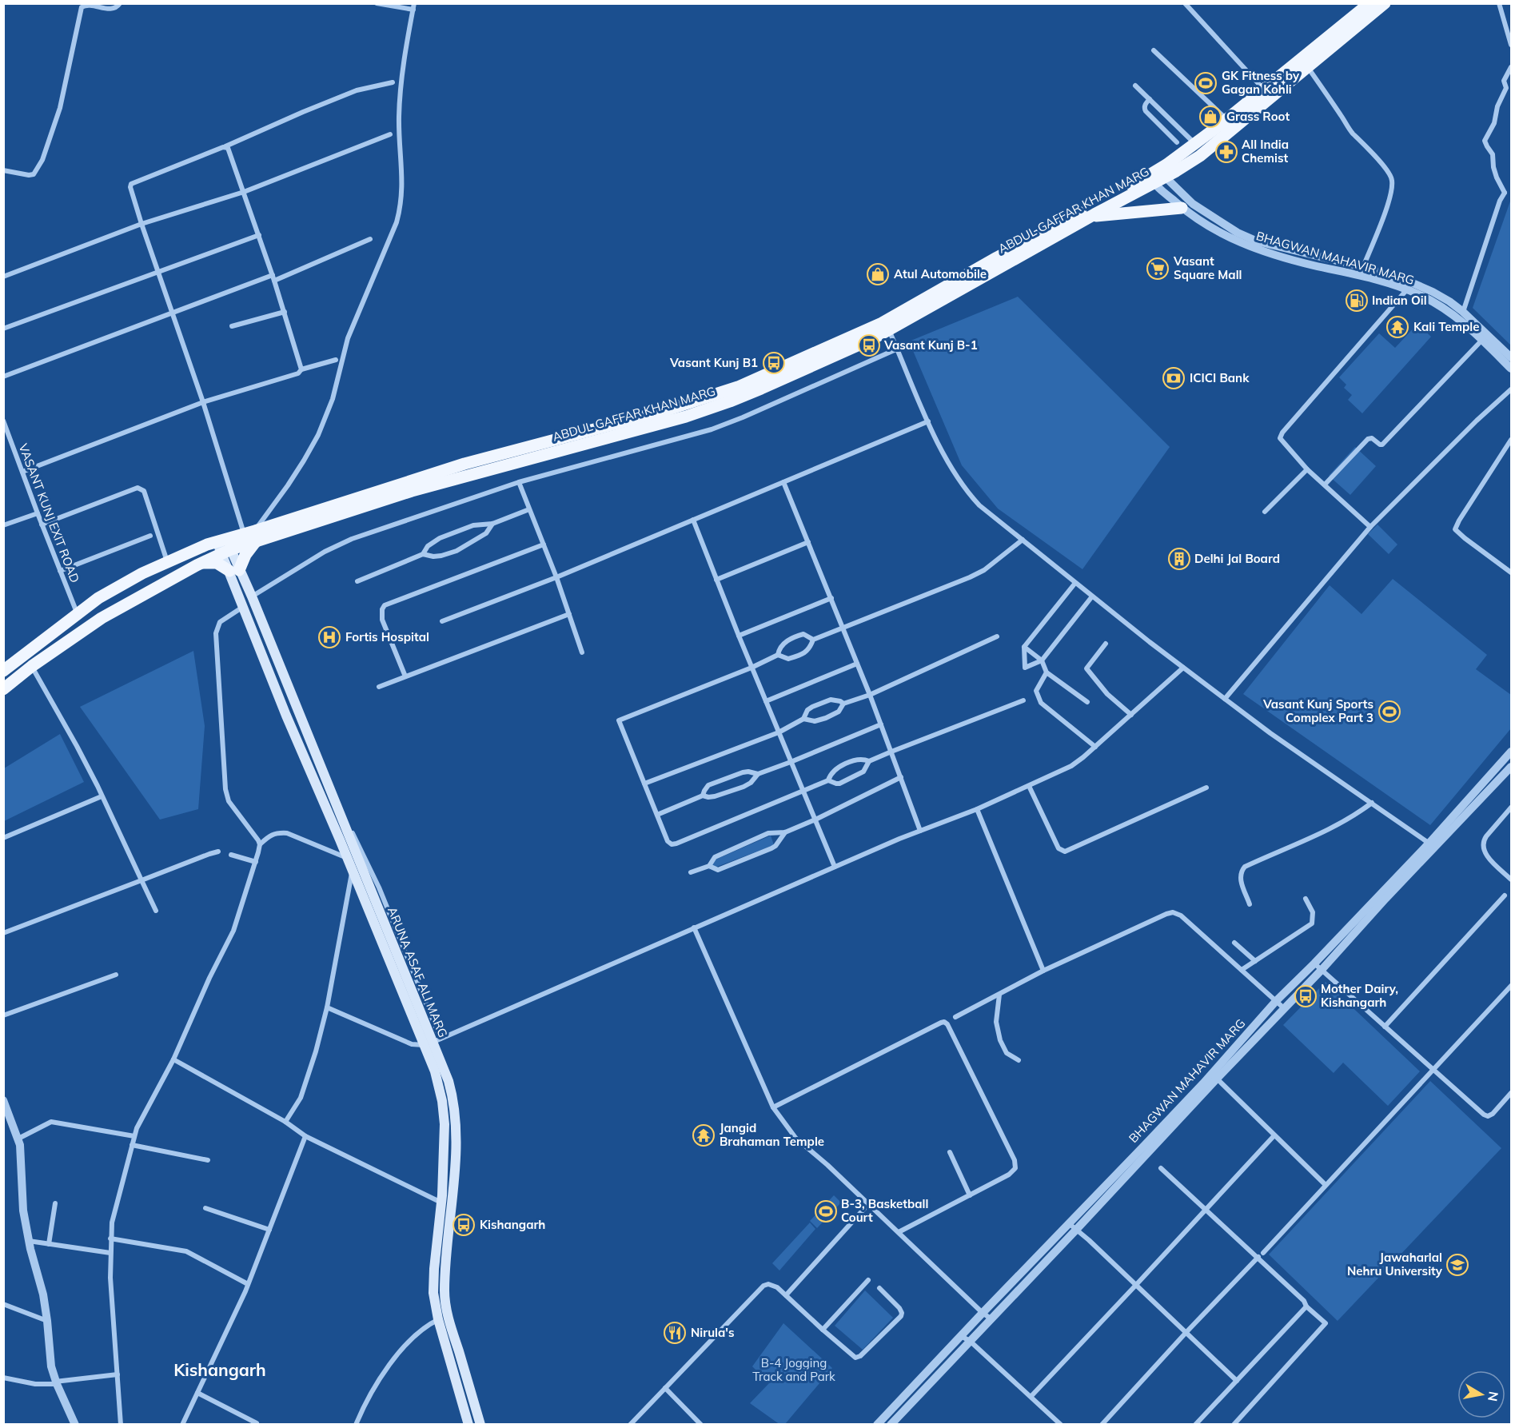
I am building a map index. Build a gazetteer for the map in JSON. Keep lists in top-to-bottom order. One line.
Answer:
{"streets":{"main road":["ABDUL GAFFAR KHAN MARG","ARUNA ASAF ALI MARG"],"street":["BHAGWAN MAHAVIR MARG","VASANT KUNJ EXIT ROAD"]},"crossings":[["ABDUL GAFFAR KHAN MARG","BHAGWAN MAHAVIR MARG"]],"districts":["Kishangarh"],"parks":["B-4 Jogging Track and Park"],"places":{"sports":["GK Fitness by Gagan Kohli","Vasant Kunj Sports Complex Part 3","B-3, Basketball Court"],"shop":["Grass Root","Atul Automobile"],"pharmacy":["All India Chemist"],"supermarket":["Vasant Square Mall"],"fuel station":["Indian Oil"],"temple":["Kali Temple","Jangid Brahaman Temple"],"bus stop":["Vasant Kunj B-1","Vasant Kunj B1","Mother Dairy, Kishangarh","Kishangarh"],"bank":["ICICI Bank"],"building":["Delhi Jal Board"],"hospital":["Fortis Hospital"],"school or university":["Jawaharlal Nehru University"],"restaurant":["Nirula's"]},"north":"right"}
